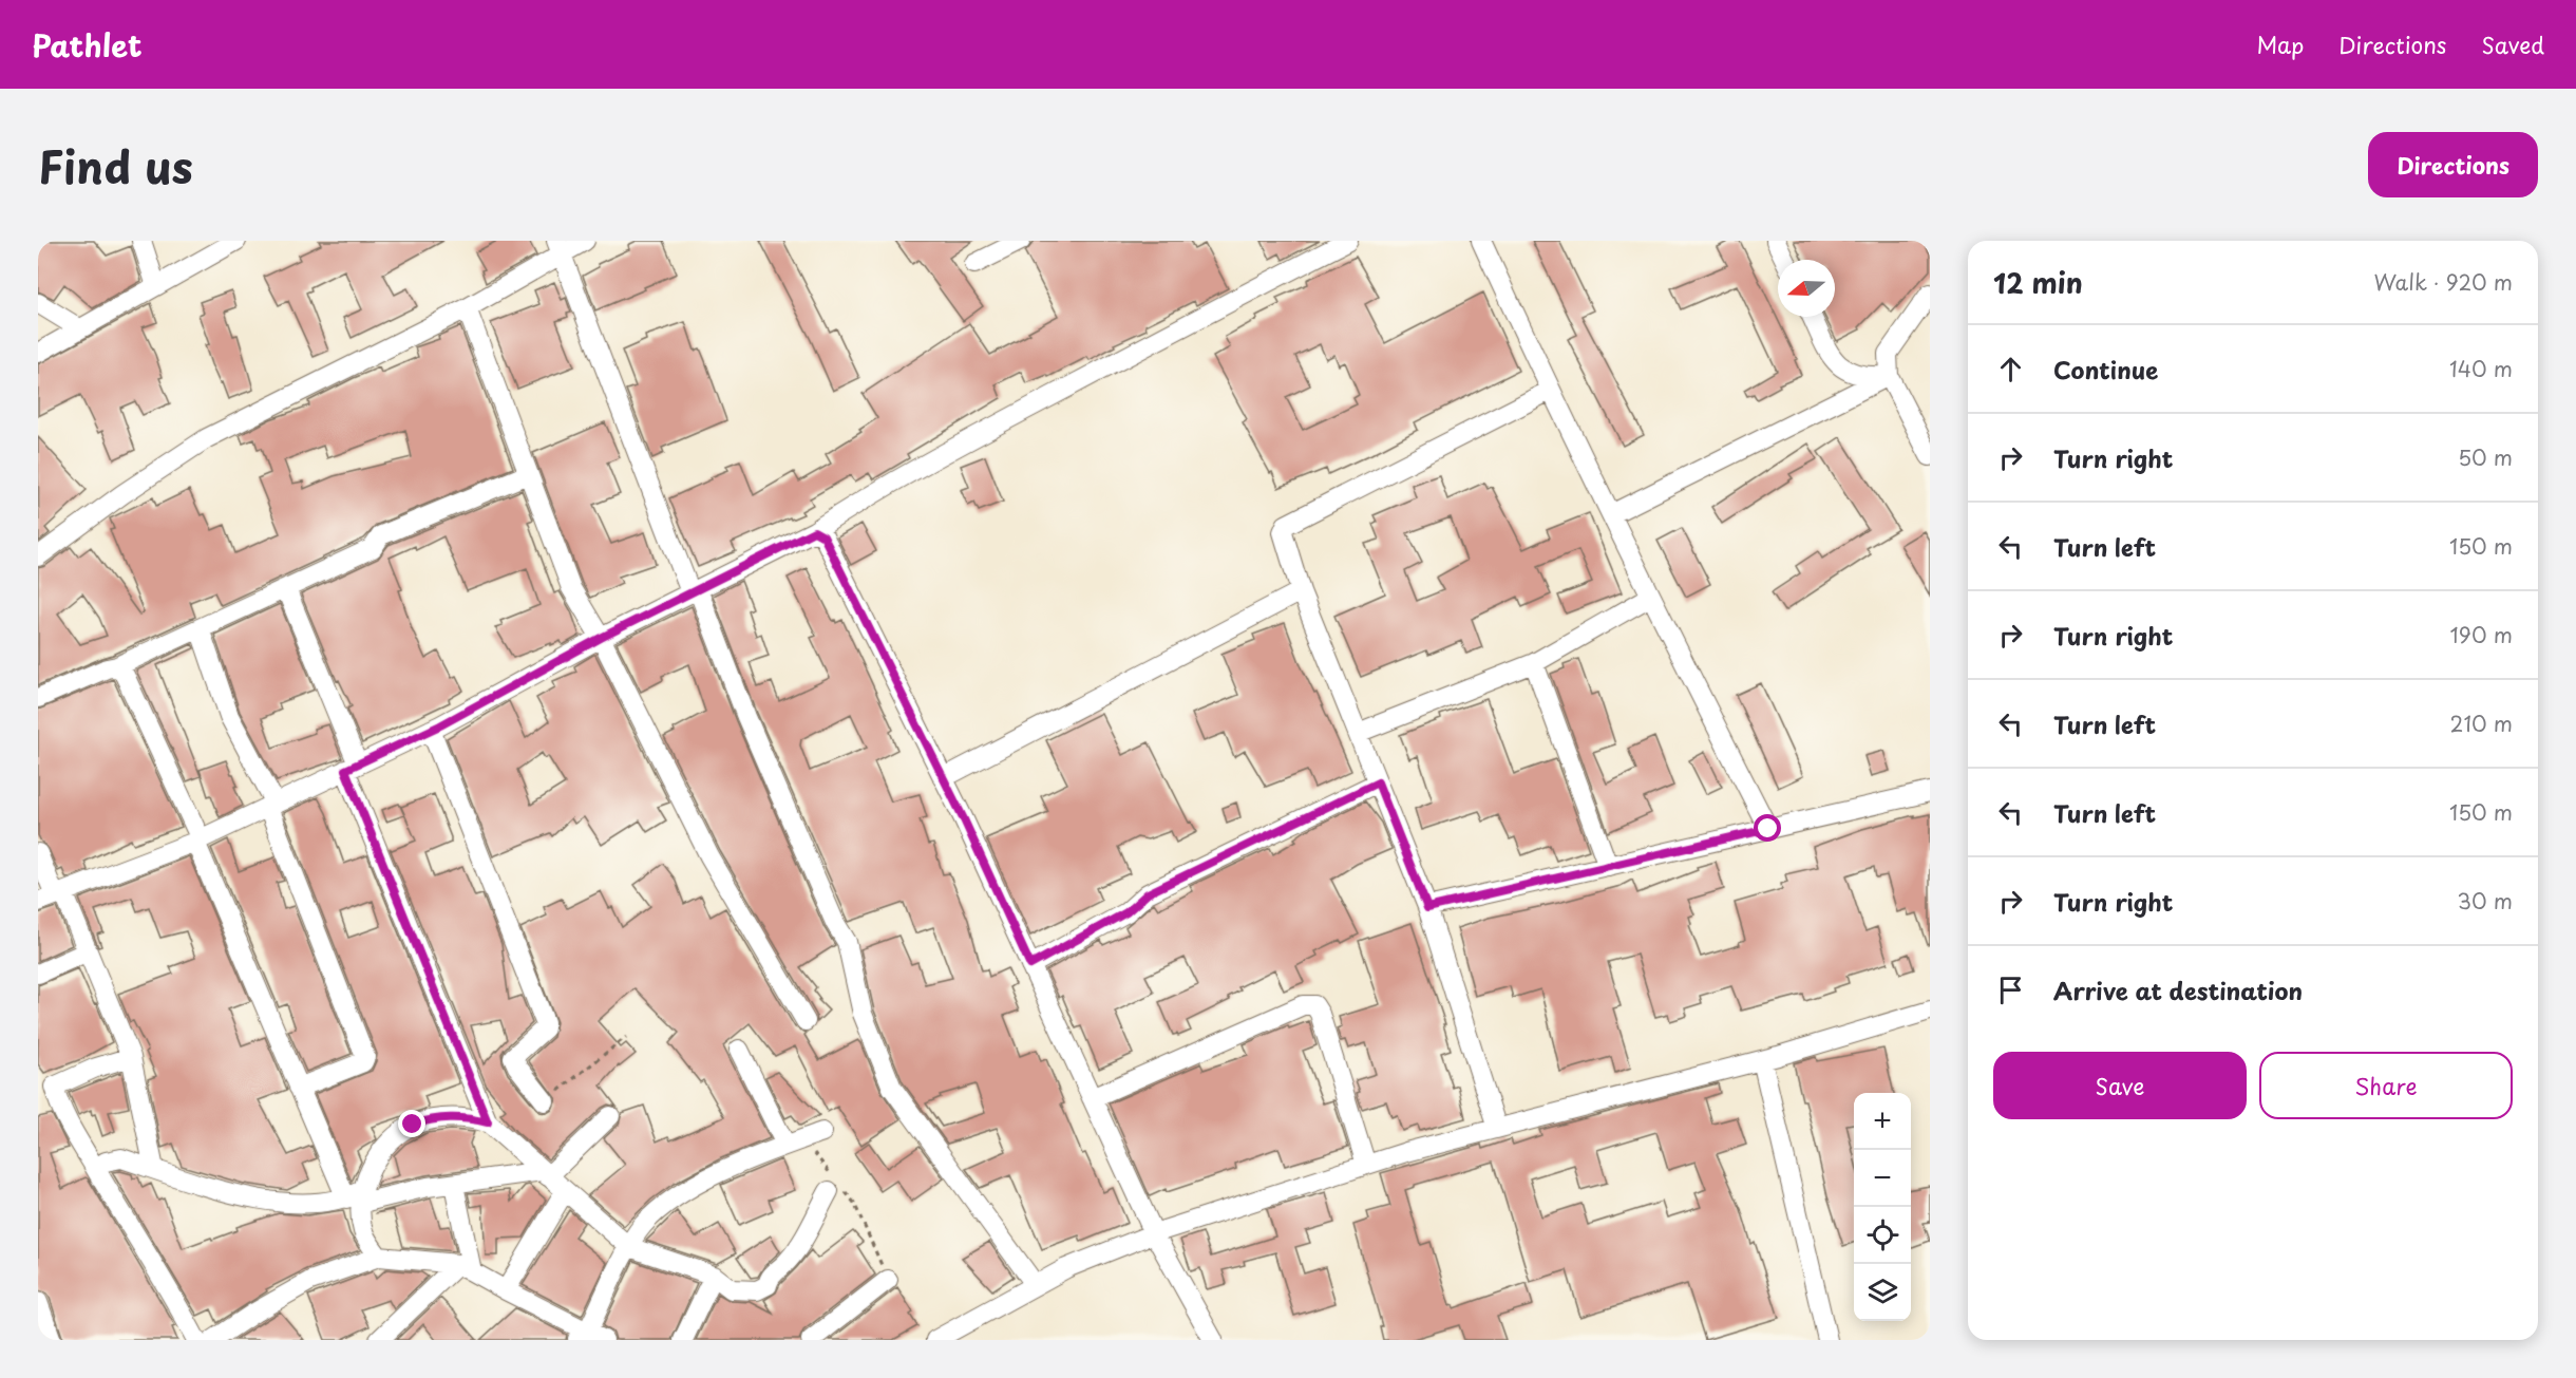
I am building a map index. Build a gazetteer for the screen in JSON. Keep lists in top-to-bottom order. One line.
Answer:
{"north":"left","page":{"header":"Pathlet","nav":["Map","Directions","Saved"],"title":"Find us","buttons":["Directions",["Save","Share"]],"heading":["12 min","Walk · 920 m"],"list":[["Continue","140 m"],["Turn right","50 m"],["Turn left","150 m"],["Turn right","190 m"],["Turn left","210 m"],["Turn left","150 m"],["Turn right","30 m"],"Arrive at destination"],"map_buttons":["+","−"]}}
